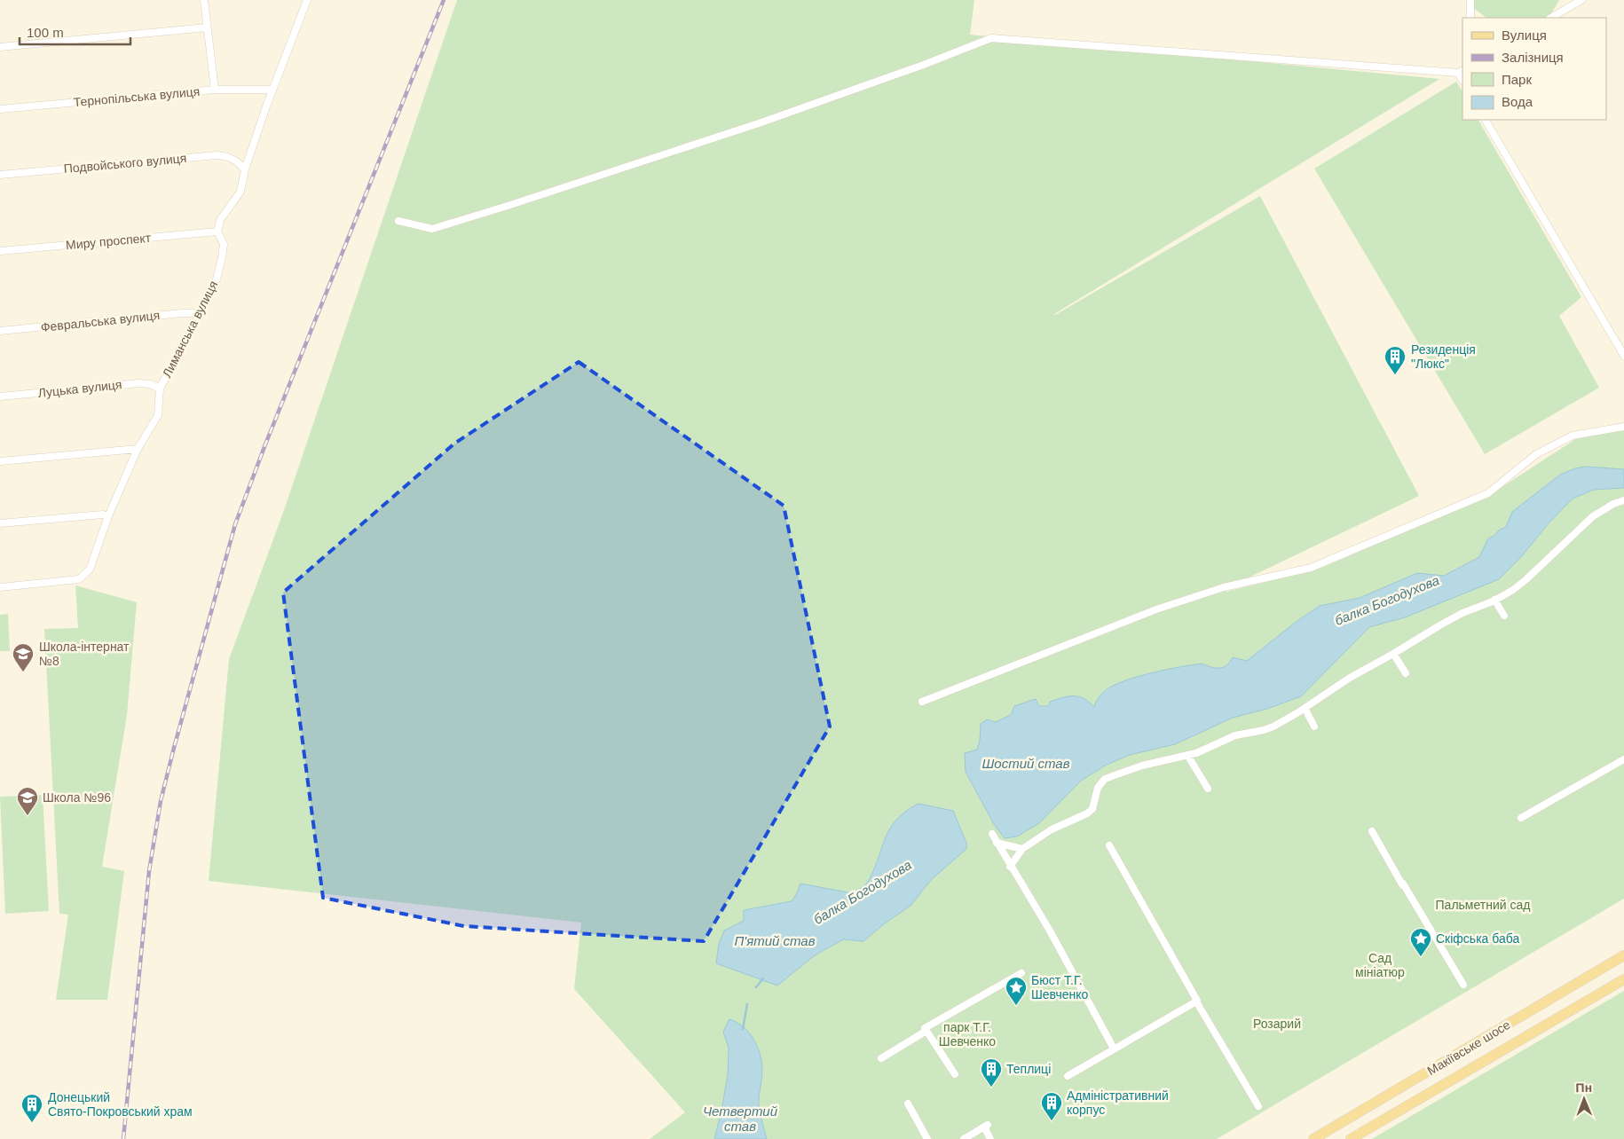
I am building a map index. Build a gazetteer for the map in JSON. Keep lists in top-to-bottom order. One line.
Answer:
{"streets":{"main road":["Макіївське шосе"],"street":["Тернопільська вулиця","Подвойського вулиця","Миру проспект","Февральська вулиця","Лиманська вулиця","Луцька вулиця"]},"crossings":[["Миру проспект","Лиманська вулиця"],["Февральська вулиця","Лиманська вулиця"],["Лиманська вулиця","Луцька вулиця"]],"water":["балка Богодухова","Шостий став","П'ятий став","Четвертий став"],"parks":["Пальметний сад","Сад мініатюр","Розарий","парк Т.Г. Шевченко"],"places":{"building":["Резиденція \"Люкс\"","Теплиці","Адміністративний корпус","Донецький Свято-Покровський храм"],"school or university":["Школа-інтернат №8","Школа №96"],"place":["Скіфська баба","Бюст Т.Г. Шевченко"]},"legend":["Вулиця","Залізниця","Парк","Вода"],"scale_bar":"100 m","north":"top"}
